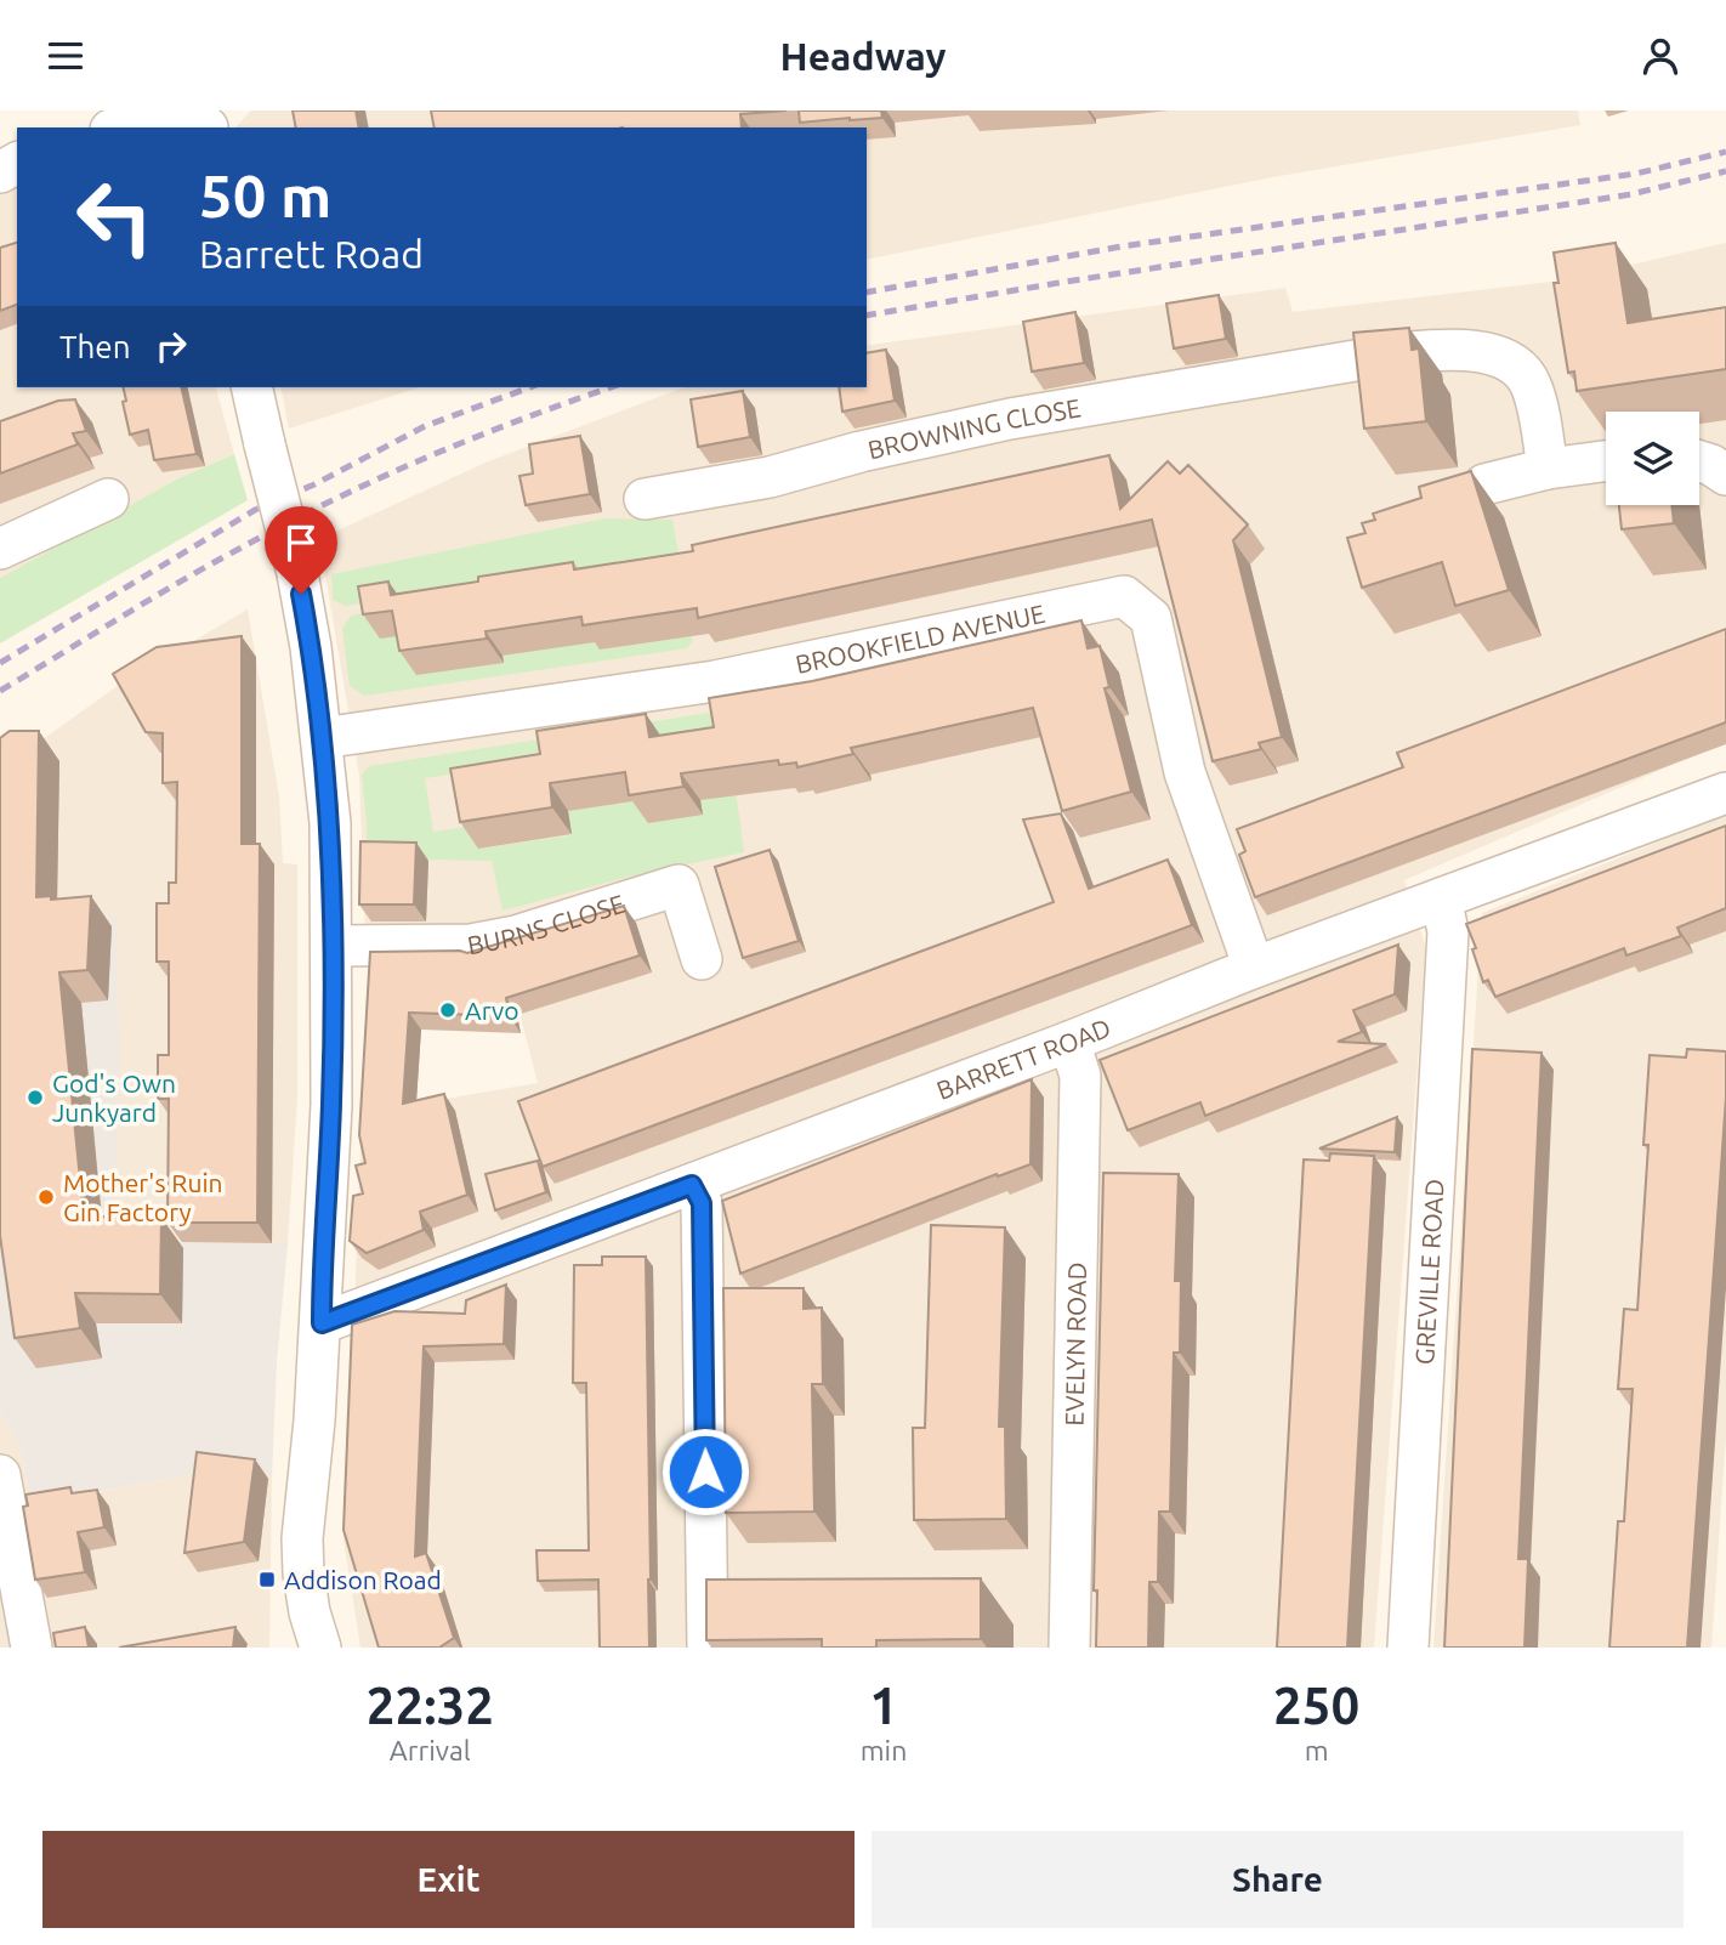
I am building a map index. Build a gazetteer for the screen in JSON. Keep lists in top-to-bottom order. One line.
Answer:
{"streets":{"street":["BROWNING CLOSE","BROOKFIELD AVENUE","BURNS CLOSE","BARRETT ROAD","GREVILLE ROAD","EVELYN ROAD"]},"crossings":[["BROOKFIELD AVENUE","BARRETT ROAD"],["BARRETT ROAD","GREVILLE ROAD"],["BARRETT ROAD","EVELYN ROAD"]],"places":{"other":["Arvo","God's Own Junkyard","Mother's Ruin Gin Factory"],"transit":["Addison Road"]},"page":{"header":"Headway","turn":["50 m","Barrett Road"],"then":"Then","eta":["22:32","Arrival","1","min","250","m"],"buttons":["Exit","Share"]}}
